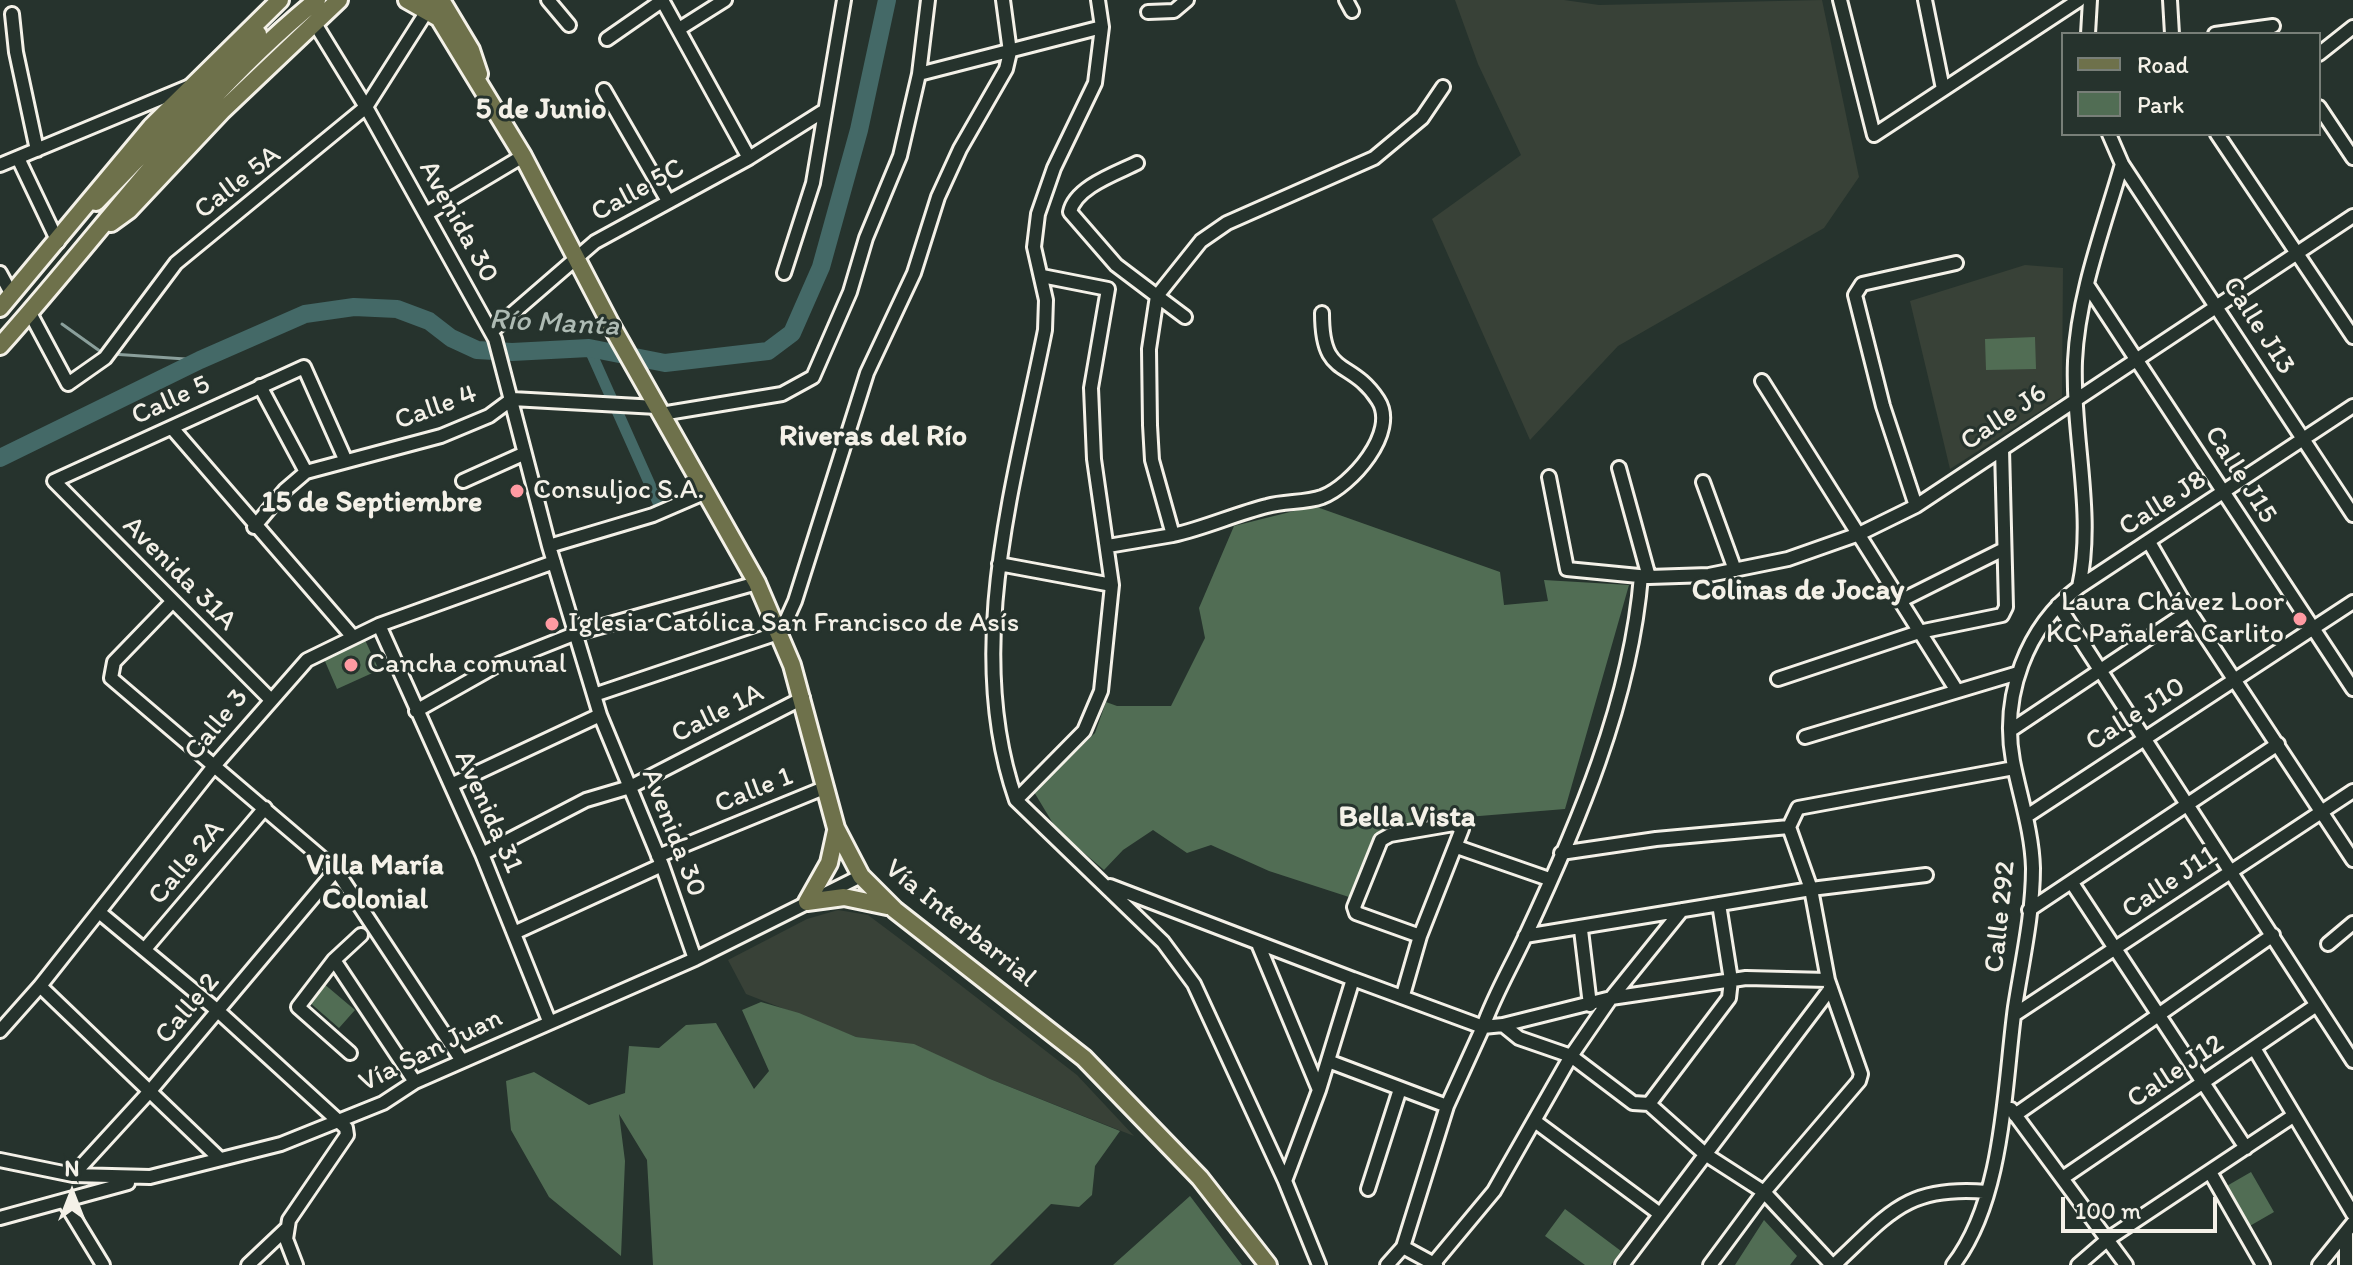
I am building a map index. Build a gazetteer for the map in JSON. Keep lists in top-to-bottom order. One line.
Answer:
{"streets":{"main road":["Vía Interbarrial"],"street":["Calle 5A","Calle 5C","Avenida 30","Calle J13","Calle 5","Calle 4","Calle J6","Calle J15","Calle J8","Avenida 31A","Calle 1A","Calle J10","Calle 3","Calle 1","Avenida 31","Calle 2A","Calle J11","Calle 292","Calle 2","Vía San Juan","Calle J12"]},"crossings":[["Calle 5A","Avenida 30"],["Calle 5A","Vía Interbarrial"],["Calle 5C","Avenida 30"],["Calle 5C","Vía Interbarrial"],["Avenida 30","Calle 4"],["Avenida 30","Calle 1A"],["Avenida 30","Calle 3"],["Avenida 30","Calle 1"],["Avenida 30","Vía San Juan"],["Calle J13","Calle J6"],["Calle J13","Calle J8"],["Calle 5","Calle 4"],["Calle 5","Avenida 31A"],["Calle 4","Vía Interbarrial"],["Calle J6","Calle J15"],["Calle J15","Calle J8"],["Calle J15","Calle J10"],["Calle J8","Calle 292"],["Avenida 31A","Calle 3"],["Calle 1A","Avenida 31"],["Calle 1A","Vía Interbarrial"],["Calle J10","Calle 292"],["Calle 3","Avenida 31"],["Calle 1","Avenida 31"],["Calle 1","Vía Interbarrial"],["Avenida 31","Vía San Juan"],["Calle J11","Calle 292"],["Vía Interbarrial","Vía San Juan"],["Calle 2","Vía San Juan"]],"districts":["5 de Junio","Riveras del Río","15 de Septiembre","Colinas de Jocay","Bella Vista","Villa María Colonial"],"water":["Río Manta"],"places":["Consuljoc S.A.","Laura Chávez Loor KC Pañalera Carlito","Iglesia Católica San Francisco de Asís","Cancha comunal"],"legend":["Road","Park"],"scale_bar":"100 m","north":"top"}
